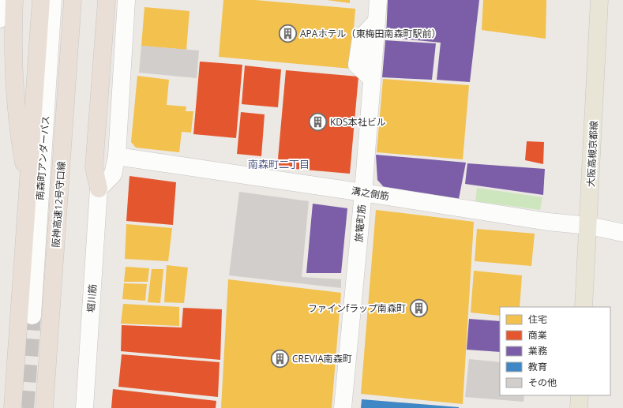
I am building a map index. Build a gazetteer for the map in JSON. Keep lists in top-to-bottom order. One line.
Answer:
{"streets":{"highway":["阪神高速12号守口線"],"main road":["大阪高槻京都線"],"street":["南森町アンダーパス","溝之側筋","旅篭町筋","堀川筋"]},"crossings":[["大阪高槻京都線","溝之側筋"],["溝之側筋","旅篭町筋"]],"districts":["南森町二丁目"],"places":{"building":["APAホテル（東梅田南森町駅前）","KDS本社ビル","ファインfラップ南森町","CREVIA南森町"]},"legend":["住宅","商業","業務","教育","その他"]}
